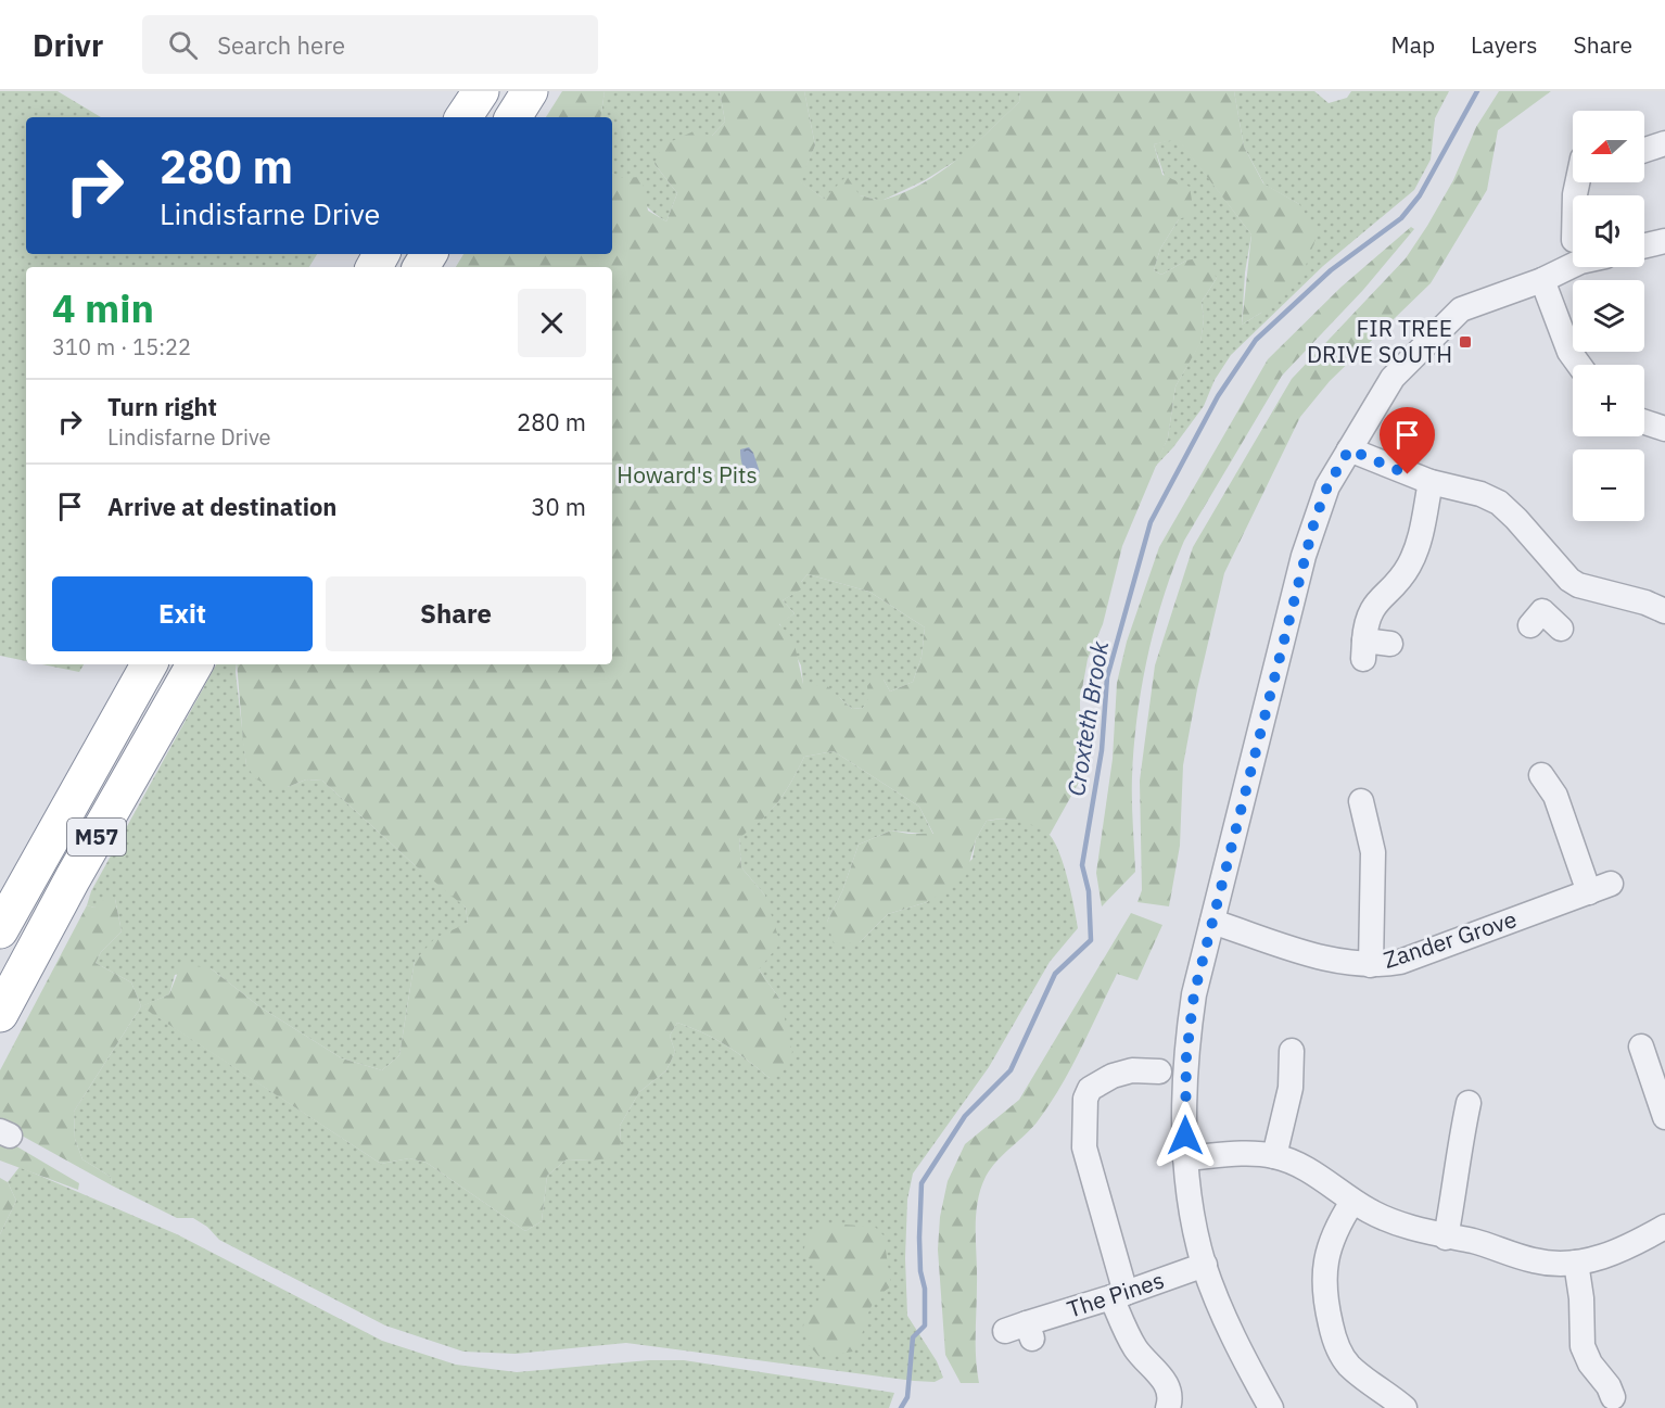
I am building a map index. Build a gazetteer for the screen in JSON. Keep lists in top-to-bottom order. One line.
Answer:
{"streets":{"highway":["M57"],"street":["Zander Grove","The Pines"]},"water":["Croxteth Brook"],"parks":["Howard's Pits"],"places":{"transit":["FIR TREE DRIVE SOUTH"]},"north":"left","page":{"header":"Drivr","search":"Search here","nav":["Map","Layers","Share"],"map_buttons":["+","−"],"turn":["280 m","Lindisfarne Drive"],"heading":["4 min","310 m · 15:22"],"list":[{"name":"Turn right","note":"Lindisfarne Drive","value":"280 m"},{"name":"Arrive at destination","value":"30 m"}],"buttons":["Exit","Share"]}}
